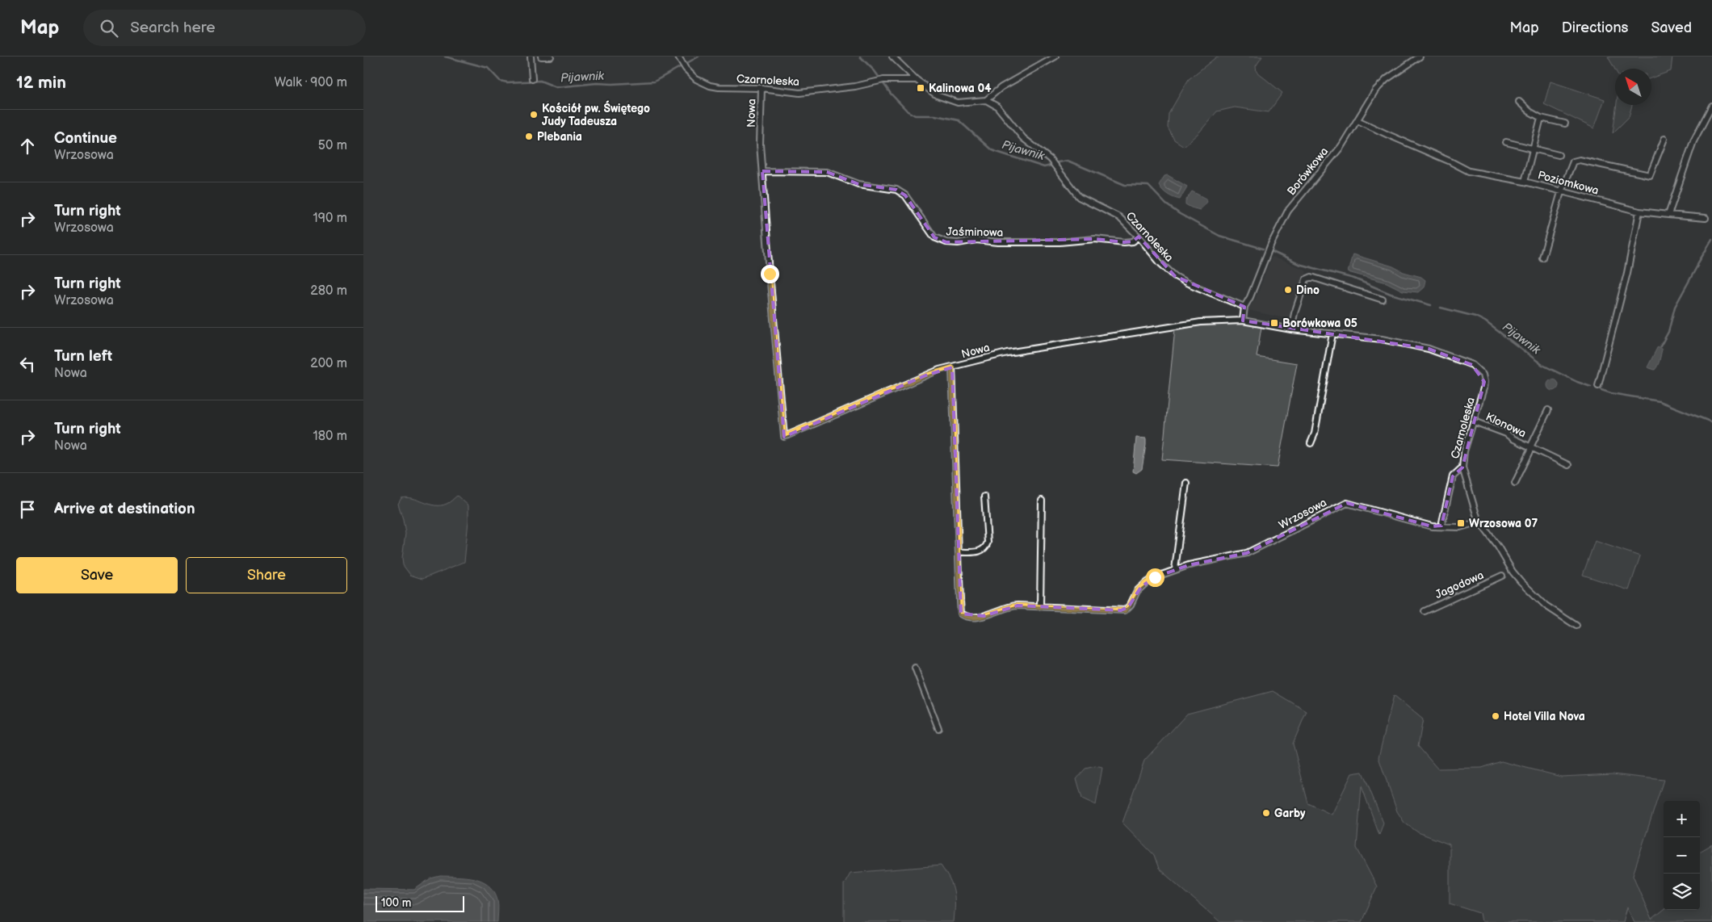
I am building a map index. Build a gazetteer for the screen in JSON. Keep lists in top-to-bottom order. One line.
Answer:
{"streets":{"street":["Czarnoleska","Nowa","Borówkowa","Poziomkowa","Jaśminowa","Klonowa","Wrzosowa","Jagodowa"]},"crossings":[["Czarnoleska","Nowa"],["Czarnoleska","Borówkowa"],["Czarnoleska","Jaśminowa"],["Czarnoleska","Klonowa"],["Czarnoleska","Wrzosowa"],["Nowa","Borówkowa"],["Nowa","Jaśminowa"],["Nowa","Wrzosowa"],["Borówkowa","Poziomkowa"]],"water":["Pijawnik"],"places":{"transit":["Kalinowa 04","Borówkowa 05","Wrzosowa 07"],"other":["Kościół pw. Świętego Judy Tadeusza","Plebania","Dino","Hotel Villa Nova","Garby"]},"scale_bar":"100 m","north":"top left","page":{"header":"Map","search":"Search here","nav":["Map","Directions","Saved"],"heading":["12 min","Walk · 900 m"],"list":[["Continue","Wrzosowa","50 m"],["Turn right","Wrzosowa","190 m"],["Turn right","Wrzosowa","280 m"],["Turn left","Nowa","200 m"],["Turn right","Nowa","180 m"],"Arrive at destination"],"buttons":["Save","Share"],"map_buttons":["+","−"],"scale":"100 m"}}
